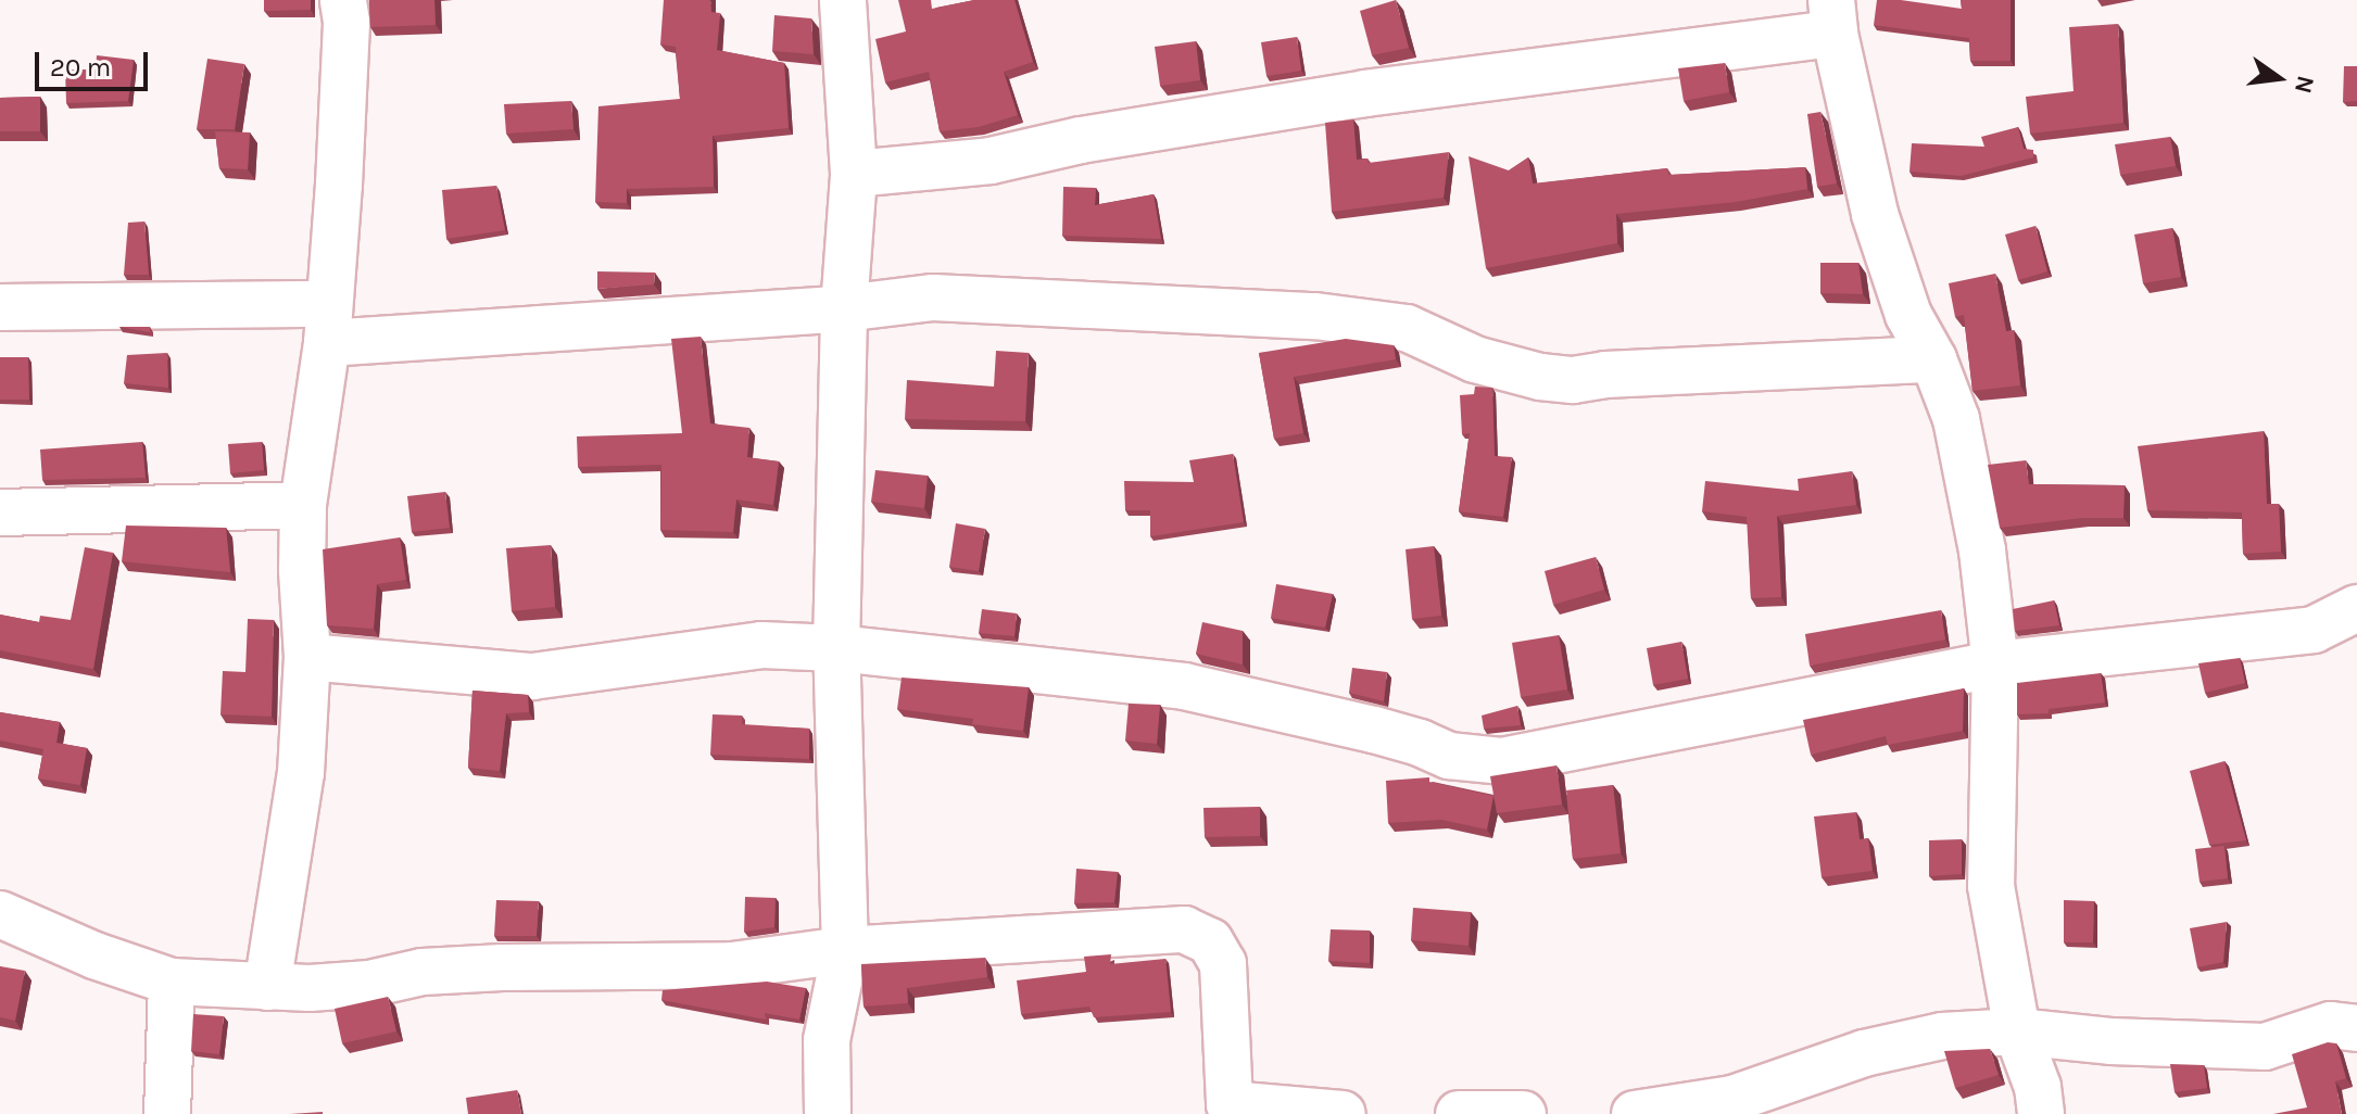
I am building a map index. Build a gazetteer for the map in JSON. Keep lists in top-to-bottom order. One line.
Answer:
{"scale_bar":"20 m","north":"right"}
